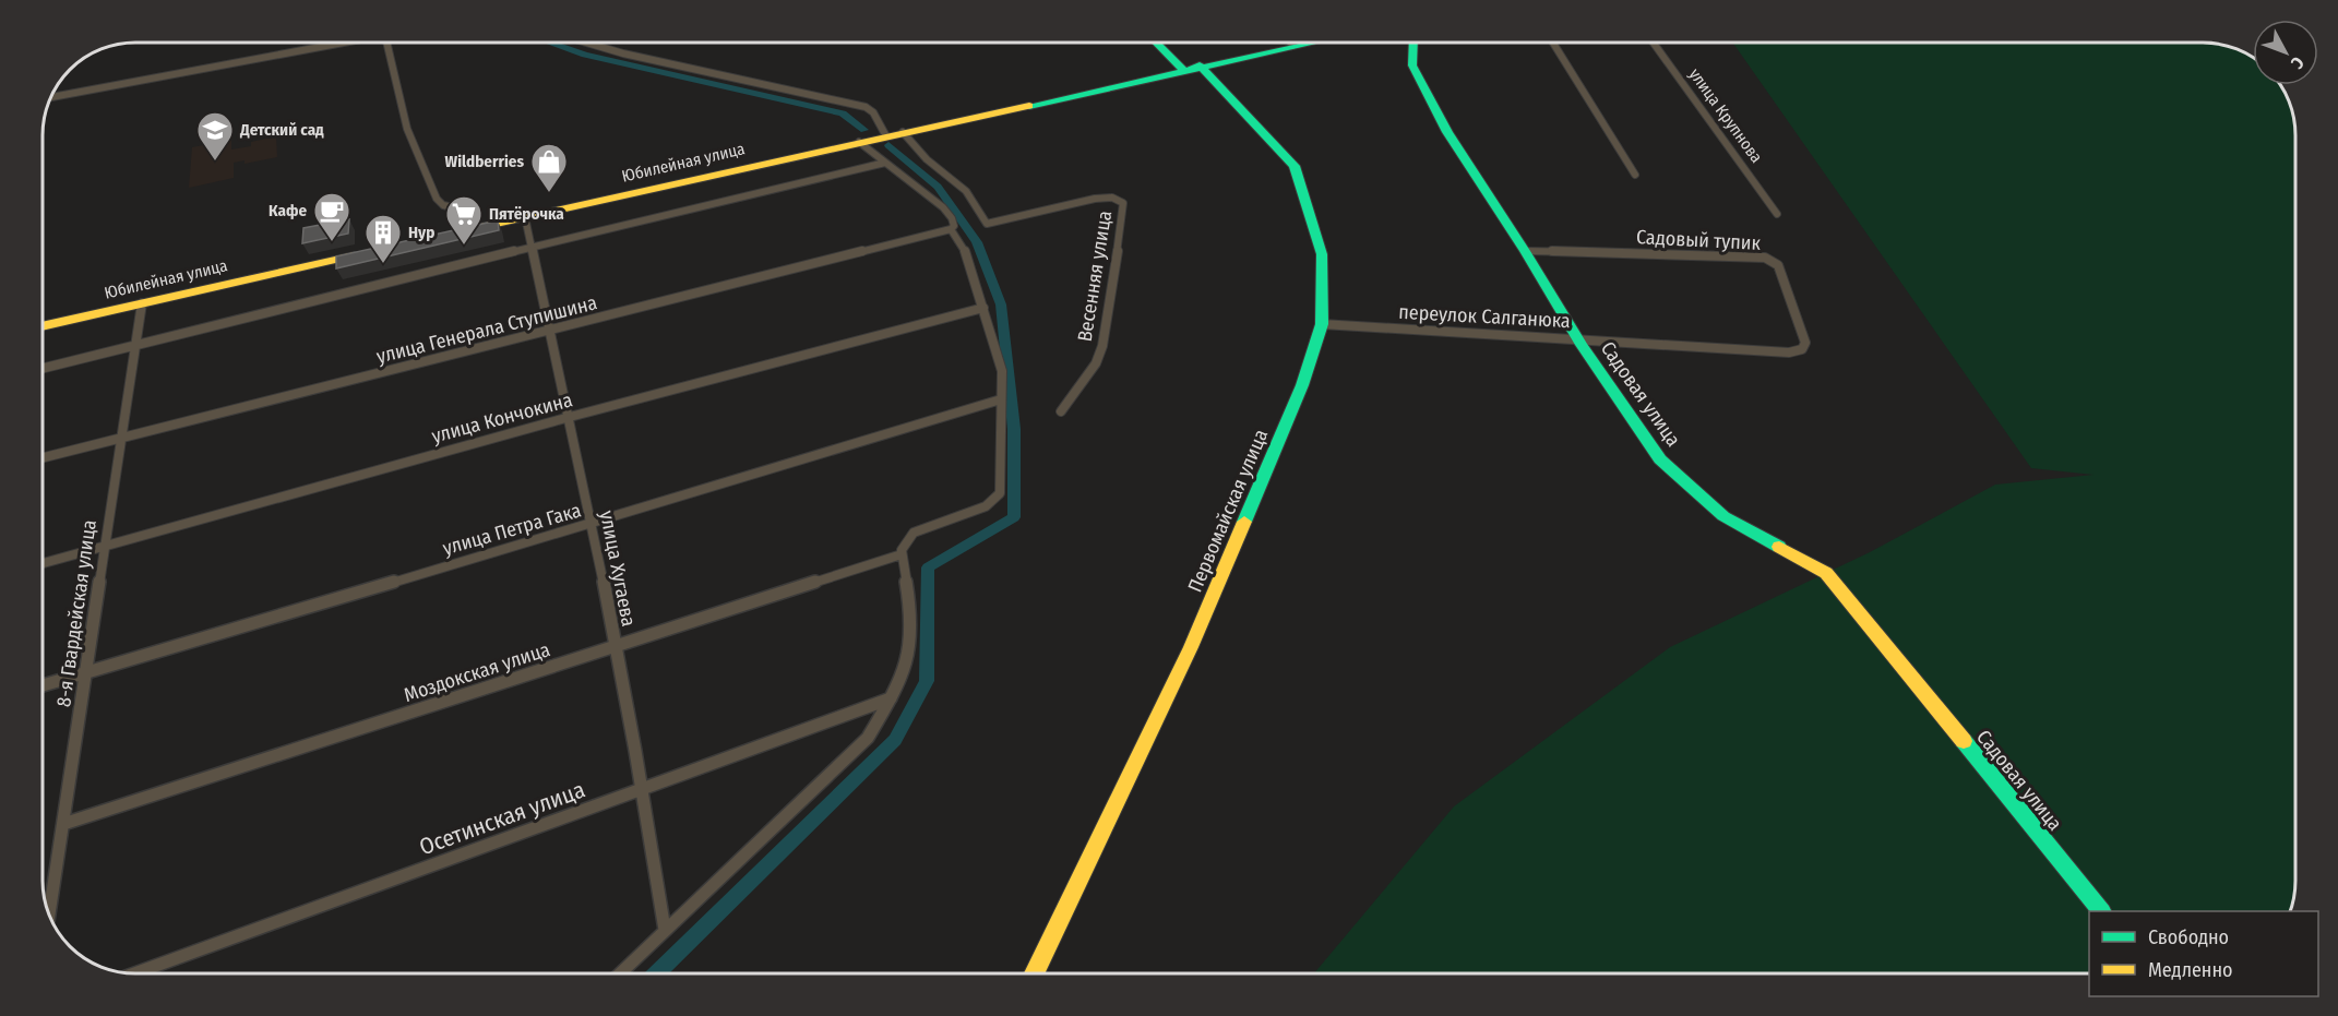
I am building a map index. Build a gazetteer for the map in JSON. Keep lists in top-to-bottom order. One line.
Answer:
{"streets":{"main road":["Юбилейная улица","Садовая улица","Первомайская улица"],"street":["улица Крупнова","Садовый тупик","Весенняя улица","переулок Салганюка","улица Генерала Ступишина","улица Кончокина","улица Петра Гака","улица Хугаева","8-я Гвардейская улица","Моздокская улица","Осетинская улица"]},"crossings":[["Юбилейная улица","Весенняя улица"],["Юбилейная улица","Первомайская улица"],["Юбилейная улица","улица Хугаева"],["Юбилейная улица","8-я Гвардейская улица"],["Садовый тупик","переулок Салганюка"],["Садовый тупик","Садовая улица"],["переулок Салганюка","Садовая улица"],["переулок Салганюка","Первомайская улица"],["улица Генерала Ступишина","улица Хугаева"],["улица Генерала Ступишина","8-я Гвардейская улица"],["улица Кончокина","улица Хугаева"],["улица Кончокина","8-я Гвардейская улица"],["улица Петра Гака","улица Хугаева"],["улица Петра Гака","8-я Гвардейская улица"],["улица Хугаева","Моздокская улица"],["улица Хугаева","Осетинская улица"],["8-я Гвардейская улица","Моздокская улица"]],"places":{"school or university":["Детский сад"],"shop":["Wildberries"],"cafe":["Кафе"],"supermarket":["Пятёрочка"],"building":["Нур"]},"legend":["Свободно","Медленно"],"north":"bottom right"}
